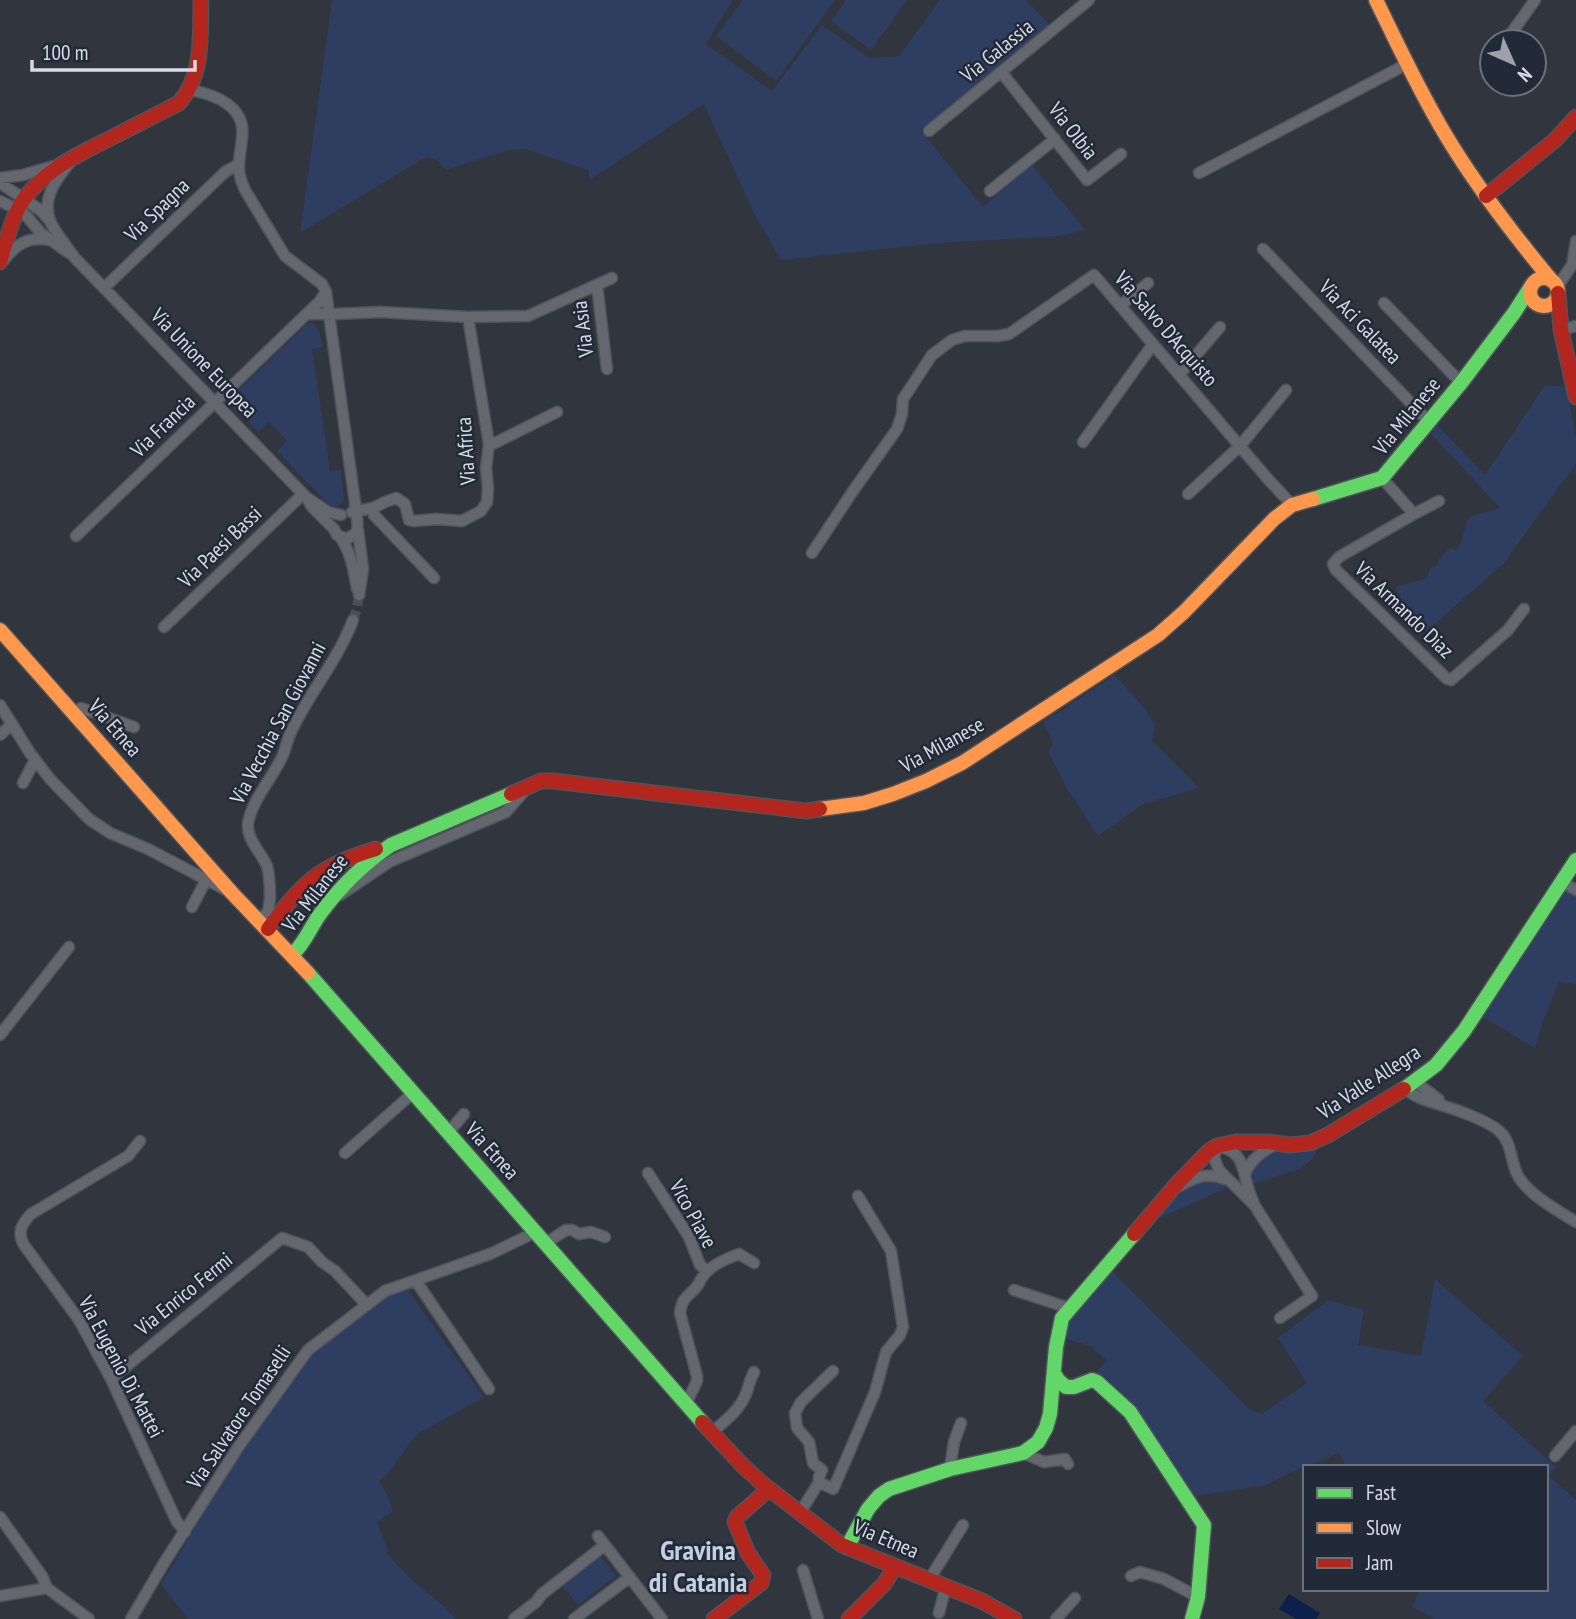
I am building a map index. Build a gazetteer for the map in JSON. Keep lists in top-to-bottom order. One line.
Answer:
{"streets":{"main road":["Via Milanese","Via Etnea","Via Valle Allegra"],"street":["Via Galassia","Via Olbia","Via Spagna","Via Aci Galatea","Via Asia","Via Salvo D'Acquisto","Via Unione Europea","Via Francia","Via Africa","Via Paesi Bassi","Via Armando Diaz","Via Vecchia San Giovanni","Vico Piave","Via Enrico Fermi","Via Eugenio Di Mattei","Via Salvatore Tomaselli"]},"crossings":[["Via Galassia","Via Olbia"],["Via Spagna","Via Unione Europea"],["Via Aci Galatea","Via Milanese"],["Via Salvo D'Acquisto","Via Milanese"],["Via Unione Europea","Via Francia"],["Via Unione Europea","Via Paesi Bassi"],["Via Milanese","Via Etnea"],["Via Vecchia San Giovanni","Via Etnea"],["Via Etnea","Via Salvatore Tomaselli"],["Via Enrico Fermi","Via Eugenio Di Mattei"],["Via Enrico Fermi","Via Salvatore Tomaselli"],["Via Eugenio Di Mattei","Via Salvatore Tomaselli"]],"districts":["Gravina di Catania"],"legend":["Fast","Slow","Jam"],"scale_bar":"100 m","north":"bottom right"}
